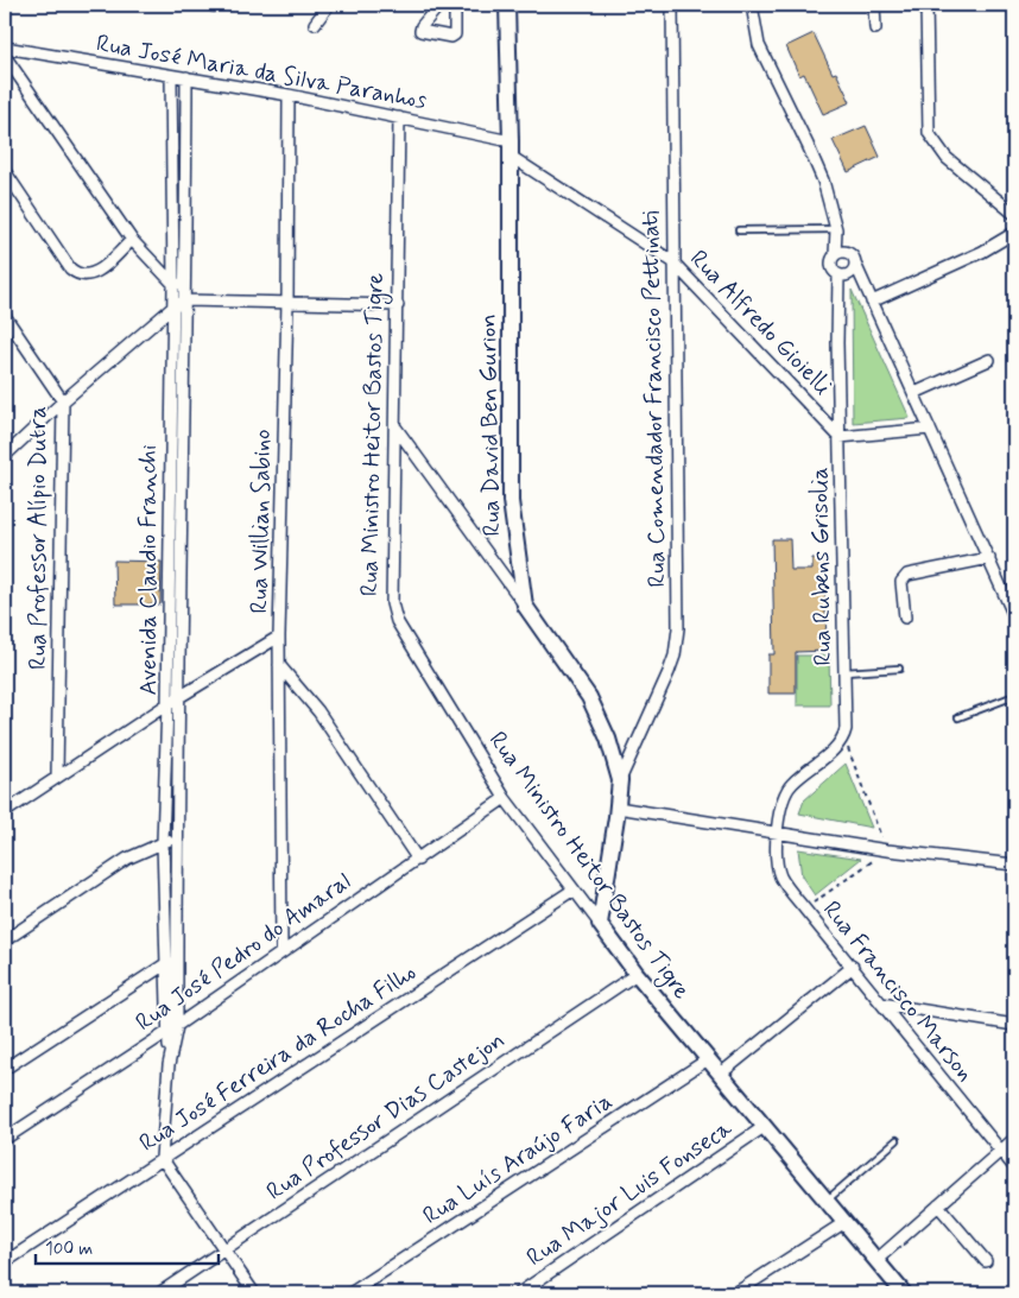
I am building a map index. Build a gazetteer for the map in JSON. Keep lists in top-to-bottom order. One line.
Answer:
{"streets":{"street":["Rua José Maria da Silva Paranhos","Rua Alfredo Gioielli","Rua Comendador Francisco Pettinati","Rua David Ben Gurion","Rua Ministro Heitor Bastos Tigre","Rua Willian Sabino","Rua Professor Alípio Dutra","Rua Rubens Grisolia","Avenida Claudio Franchi","Rua José Pedro do Amaral","Rua Francisco Marson","Rua José Ferreira da Rocha Filho","Rua Professor Dias Castejon","Rua Luís Araújo Faria","Rua Major Luis Fonseca"]},"crossings":[["Rua José Maria da Silva Paranhos","Rua Alfredo Gioielli"],["Rua José Maria da Silva Paranhos","Rua David Ben Gurion"],["Rua José Maria da Silva Paranhos","Rua Ministro Heitor Bastos Tigre"],["Rua José Maria da Silva Paranhos","Rua Willian Sabino"],["Rua José Maria da Silva Paranhos","Avenida Claudio Franchi"],["Rua Alfredo Gioielli","Rua Comendador Francisco Pettinati"],["Rua Alfredo Gioielli","Rua David Ben Gurion"],["Rua Alfredo Gioielli","Rua Rubens Grisolia"],["Rua Comendador Francisco Pettinati","Rua David Ben Gurion"],["Rua David Ben Gurion","Rua Ministro Heitor Bastos Tigre"],["Rua Ministro Heitor Bastos Tigre","Rua José Pedro do Amaral"],["Rua Ministro Heitor Bastos Tigre","Rua José Ferreira da Rocha Filho"],["Rua Ministro Heitor Bastos Tigre","Rua Professor Dias Castejon"],["Rua Ministro Heitor Bastos Tigre","Rua Luís Araújo Faria"],["Rua Ministro Heitor Bastos Tigre","Rua Major Luis Fonseca"],["Rua Willian Sabino","Rua José Pedro do Amaral"],["Avenida Claudio Franchi","Rua José Pedro do Amaral"],["Avenida Claudio Franchi","Rua José Ferreira da Rocha Filho"]],"scale_bar":"100 m"}
